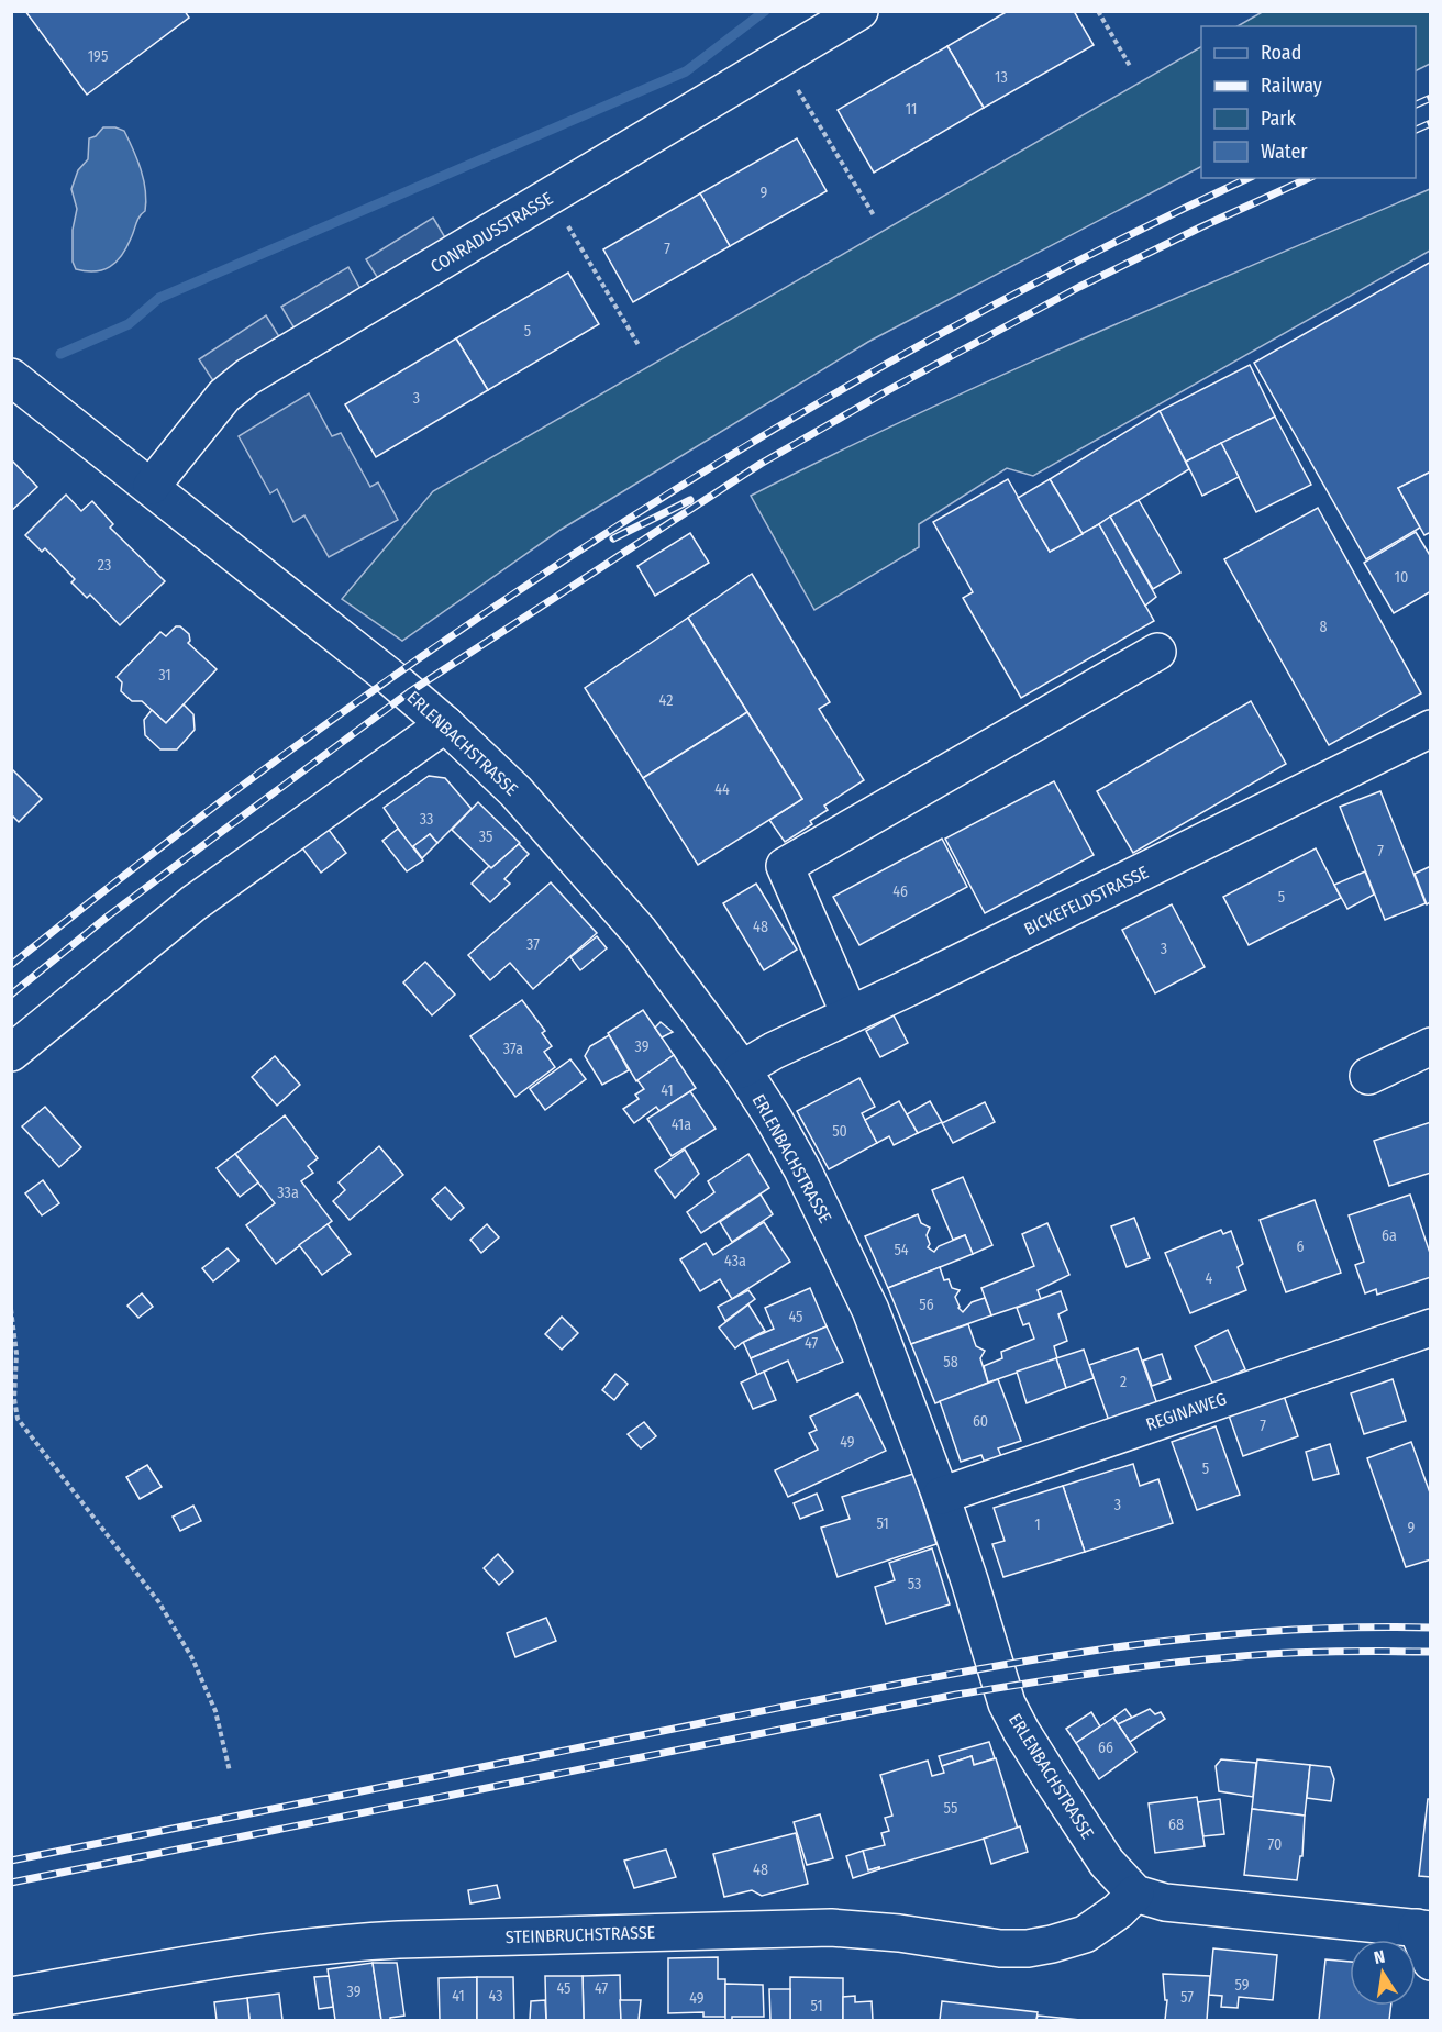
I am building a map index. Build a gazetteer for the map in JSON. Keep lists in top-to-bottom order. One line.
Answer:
{"streets":{"street":["CONRADUSSTRASSE","ERLENBACHSTRASSE","BICKEFELDSTRASSE","REGINAWEG","STEINBRUCHSTRASSE"]},"crossings":[["CONRADUSSTRASSE","ERLENBACHSTRASSE"],["ERLENBACHSTRASSE","BICKEFELDSTRASSE"],["ERLENBACHSTRASSE","REGINAWEG"],["ERLENBACHSTRASSE","STEINBRUCHSTRASSE"]],"house_numbers":["195","13","11","9","7","5","3","23","10","8","31","42","44","33","35","7","46","5","48","37","3","39","37a","41","41a","50","33a","6a","6","54","43a","4","56","45","47","58","2","60","7","49","5","3","51","1","9","53","66","55","68","70","48","59","45","47","39","41","43","57","49","51"],"legend":["Road","Railway","Park","Water"],"north":"top"}
